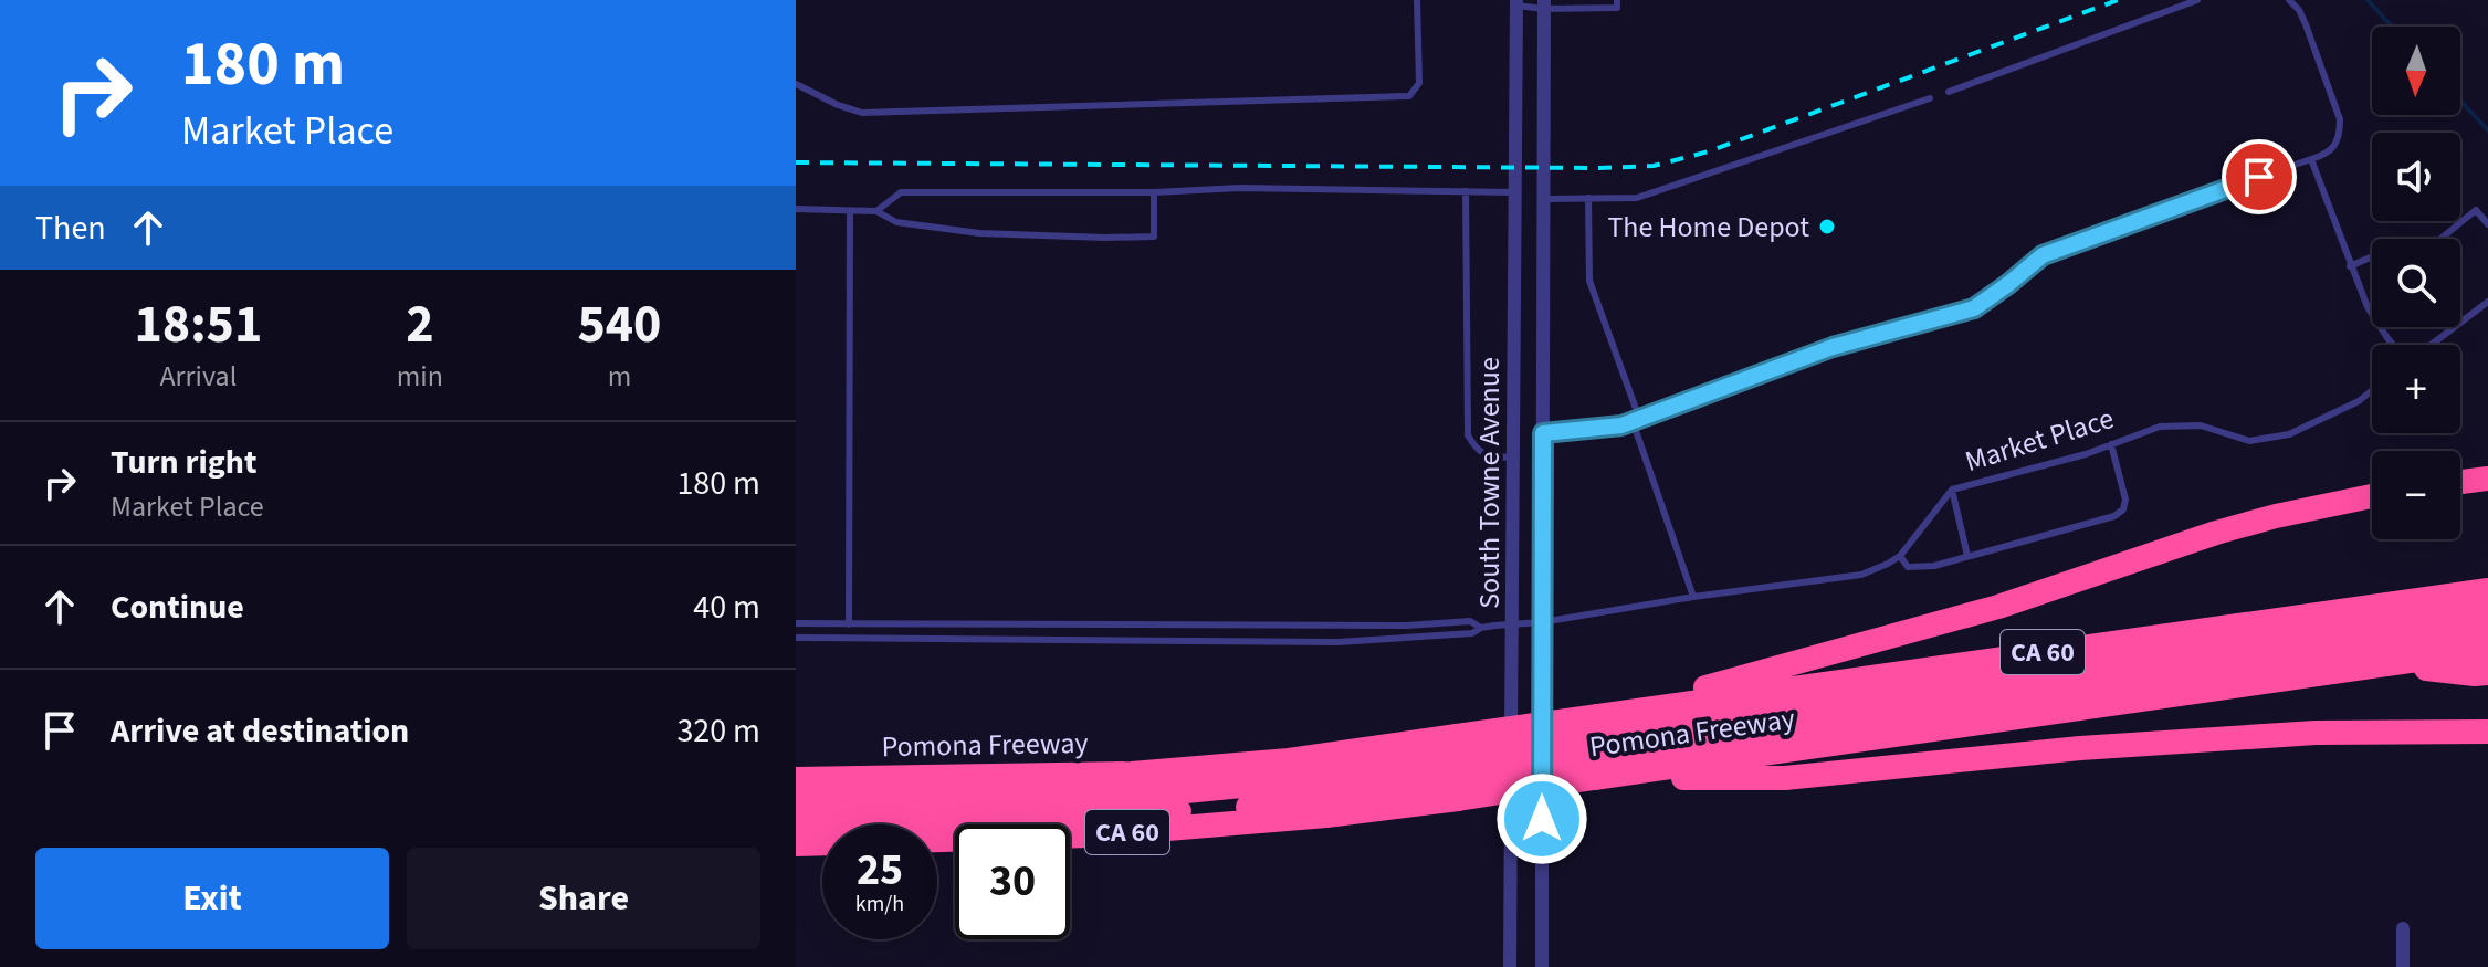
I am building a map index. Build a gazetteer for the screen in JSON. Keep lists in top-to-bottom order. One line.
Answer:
{"streets":{"highway":["CA 60","Pomona Freeway"],"street":["South Towne Avenue"],"lane":["Market Place"]},"crossings":[["Market Place","South Towne Avenue"]],"places":["The Home Depot"],"north":"bottom","page":{"turn":["180 m","Market Place"],"map_buttons":["+","−"],"then":"Then","eta":["18:51","Arrival","2","min","540","m"],"list":[{"name":"Turn right","note":"Market Place","value":"180 m"},{"name":"Continue","value":"40 m"},{"name":"Arrive at destination","value":"320 m"}],"speed":"25 km/h","limit":"30","buttons":["Exit","Share"]}}
